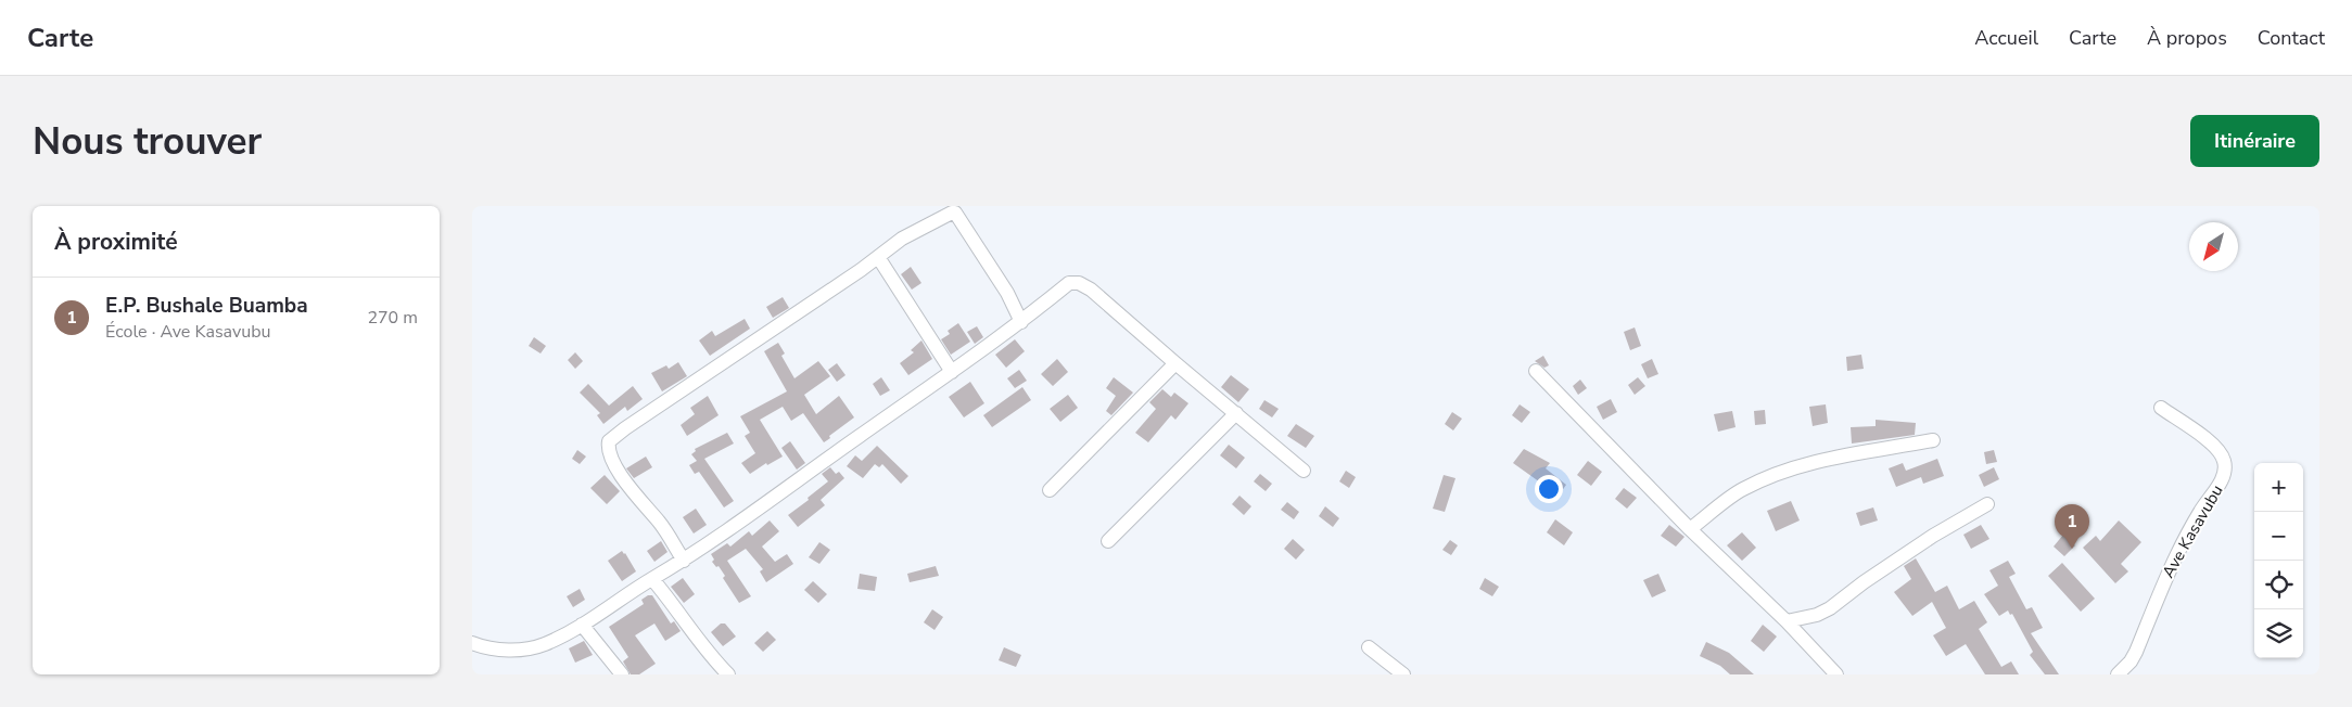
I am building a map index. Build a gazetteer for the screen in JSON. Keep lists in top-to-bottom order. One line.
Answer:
{"streets":{"street":["Ave Kasavubu"]},"north":"bottom left","page":{"header":"Carte","nav":["Accueil","Carte","À propos","Contact"],"buttons":"Itinéraire","title":"Nous trouver","heading":"À proximité","list":[{"mark":"1","name":"E.P. Bushale Buamba","note":"École · Ave Kasavubu","value":"270 m"}],"map_buttons":["+","−"],"pins":"1"}}
